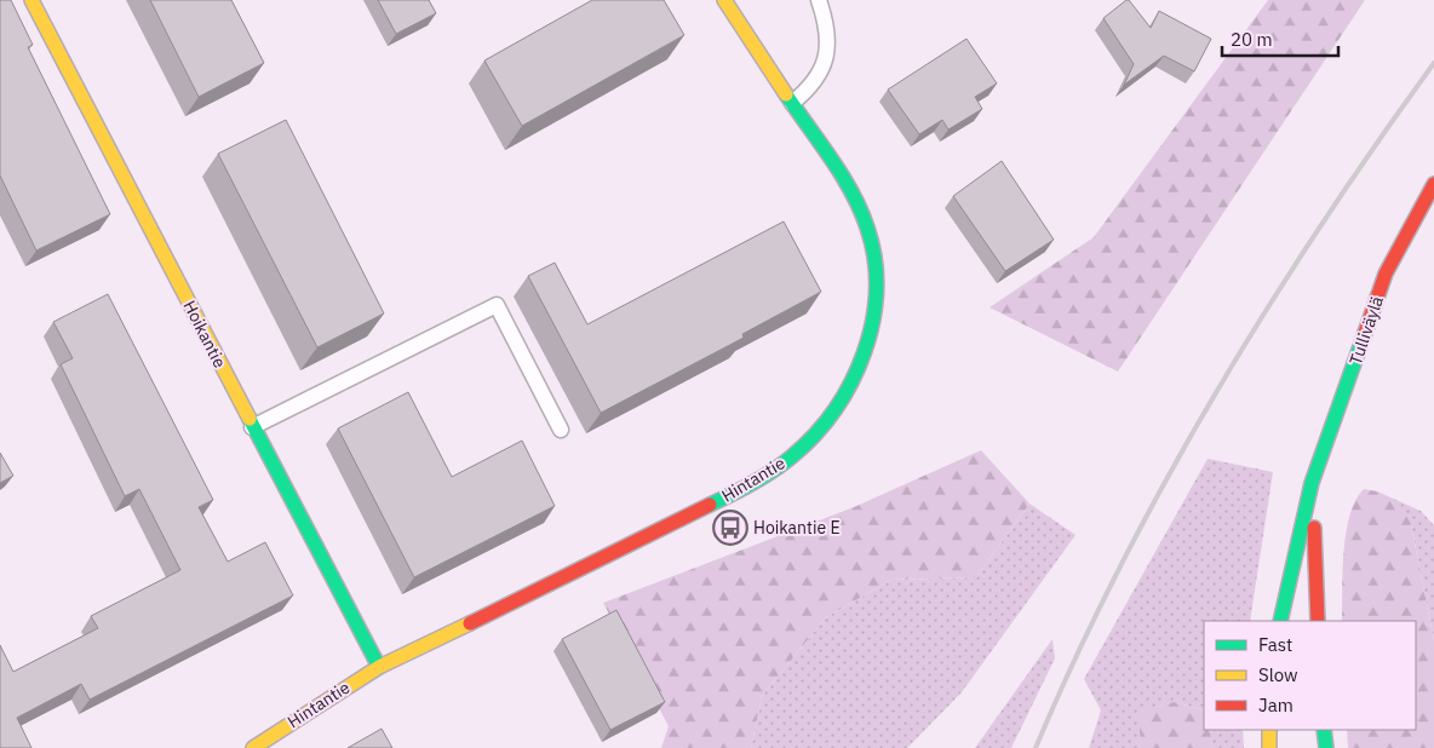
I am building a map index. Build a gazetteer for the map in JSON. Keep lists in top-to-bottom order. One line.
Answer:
{"streets":{"street":["Tulliväylä","Hoikantie","Hintantie"]},"crossings":[["Hoikantie","Hintantie"]],"places":{"bus stop":["Hoikantie E"]},"legend":["Fast","Slow","Jam"],"scale_bar":"20 m"}
